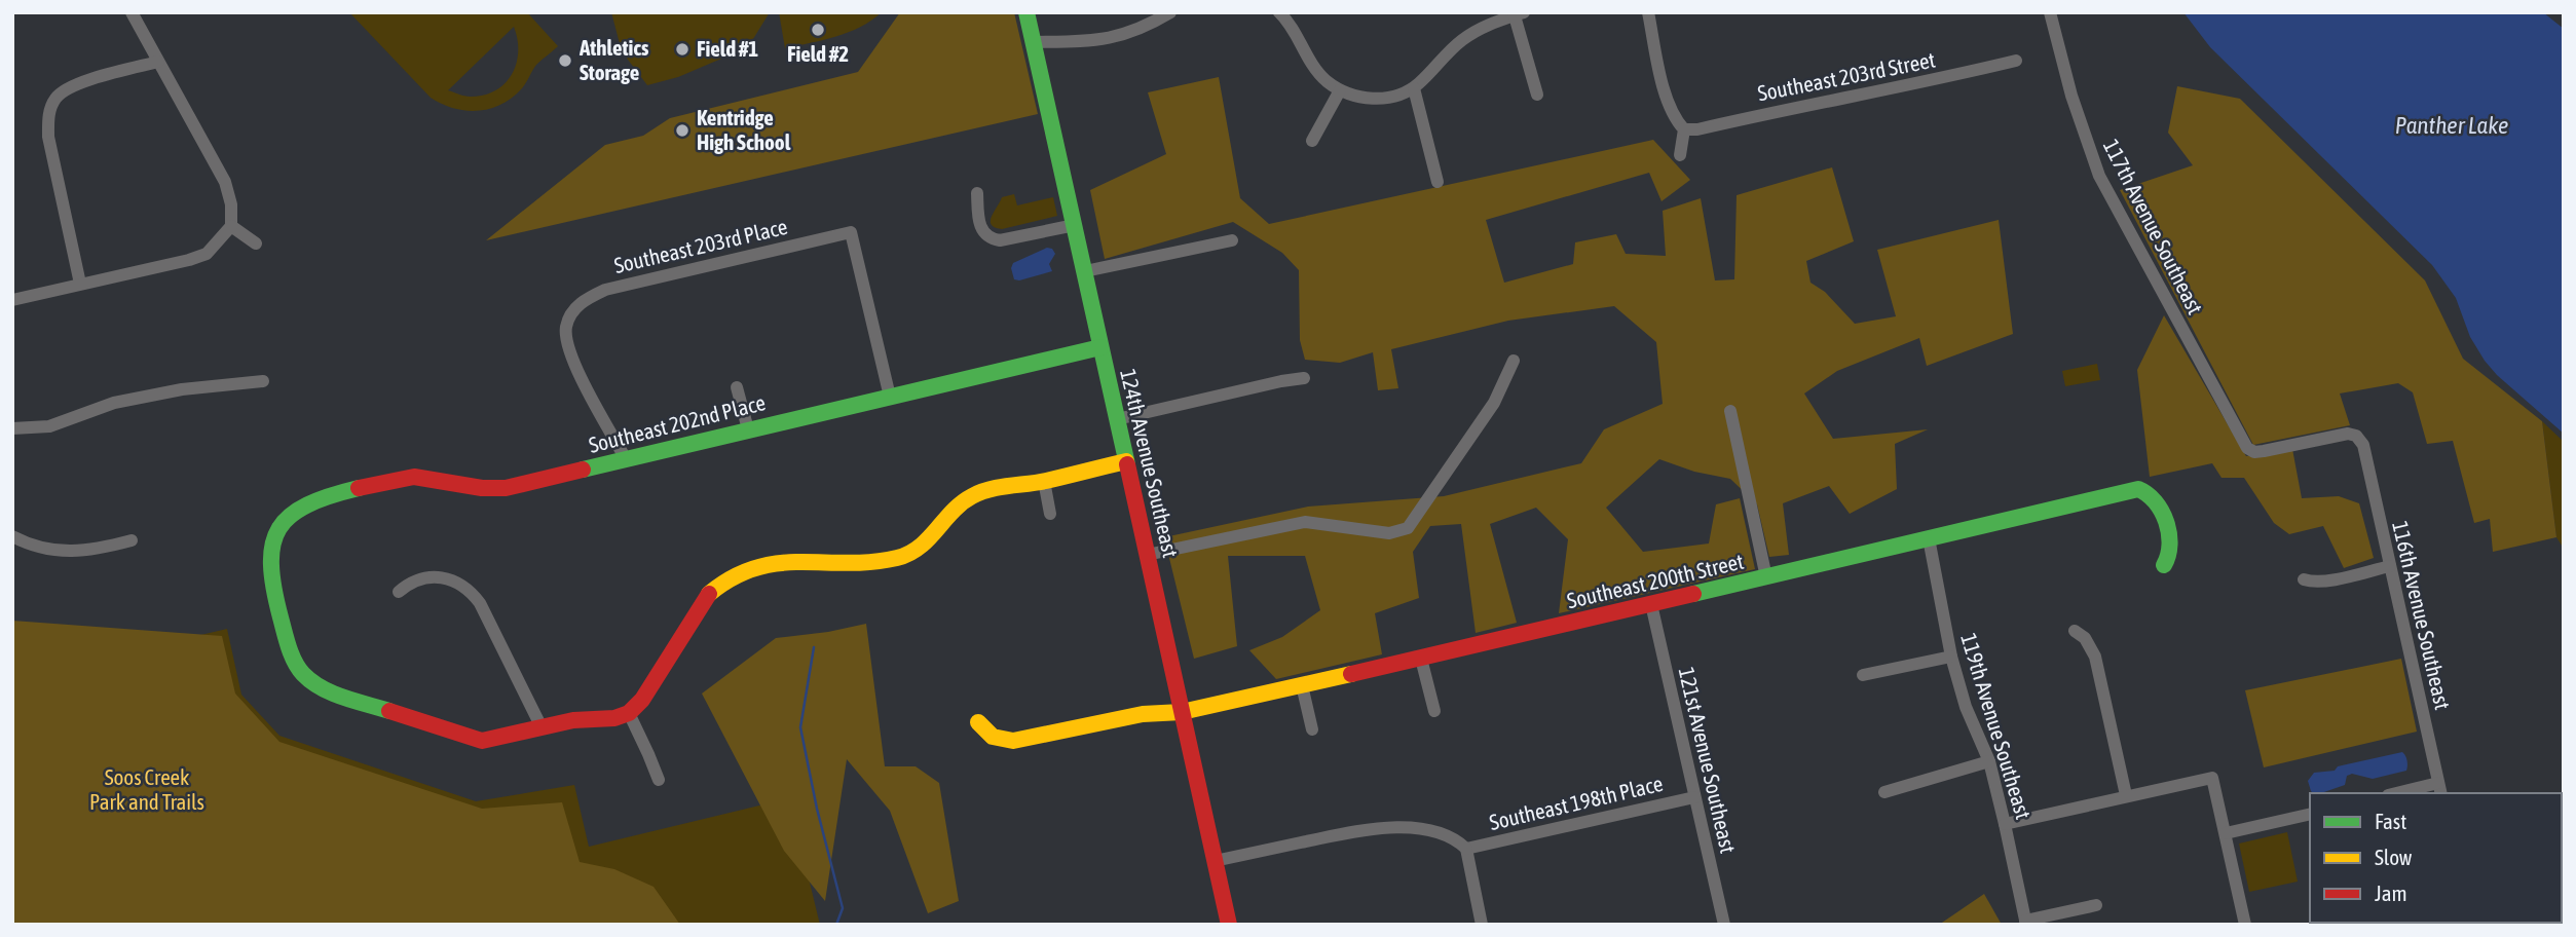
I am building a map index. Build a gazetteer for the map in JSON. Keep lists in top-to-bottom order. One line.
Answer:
{"streets":{"street":["Southeast 203rd Street","117th Avenue Southeast","Southeast 203rd Place","Southeast 202nd Place","124th Avenue Southeast","Southeast 200th Street","116th Avenue Southeast","119th Avenue Southeast","121st Avenue Southeast","Southeast 198th Place"]},"crossings":[["117th Avenue Southeast","116th Avenue Southeast"],["Southeast 203rd Place","Southeast 202nd Place"],["Southeast 202nd Place","124th Avenue Southeast"],["124th Avenue Southeast","Southeast 200th Street"],["Southeast 200th Street","119th Avenue Southeast"],["Southeast 200th Street","121st Avenue Southeast"],["121st Avenue Southeast","Southeast 198th Place"]],"water":["Panther Lake"],"parks":["Soos Creek Park and Trails"],"places":["Field #2","Field #1","Athletics Storage","Kentridge High School"],"legend":["Fast","Slow","Jam"]}
